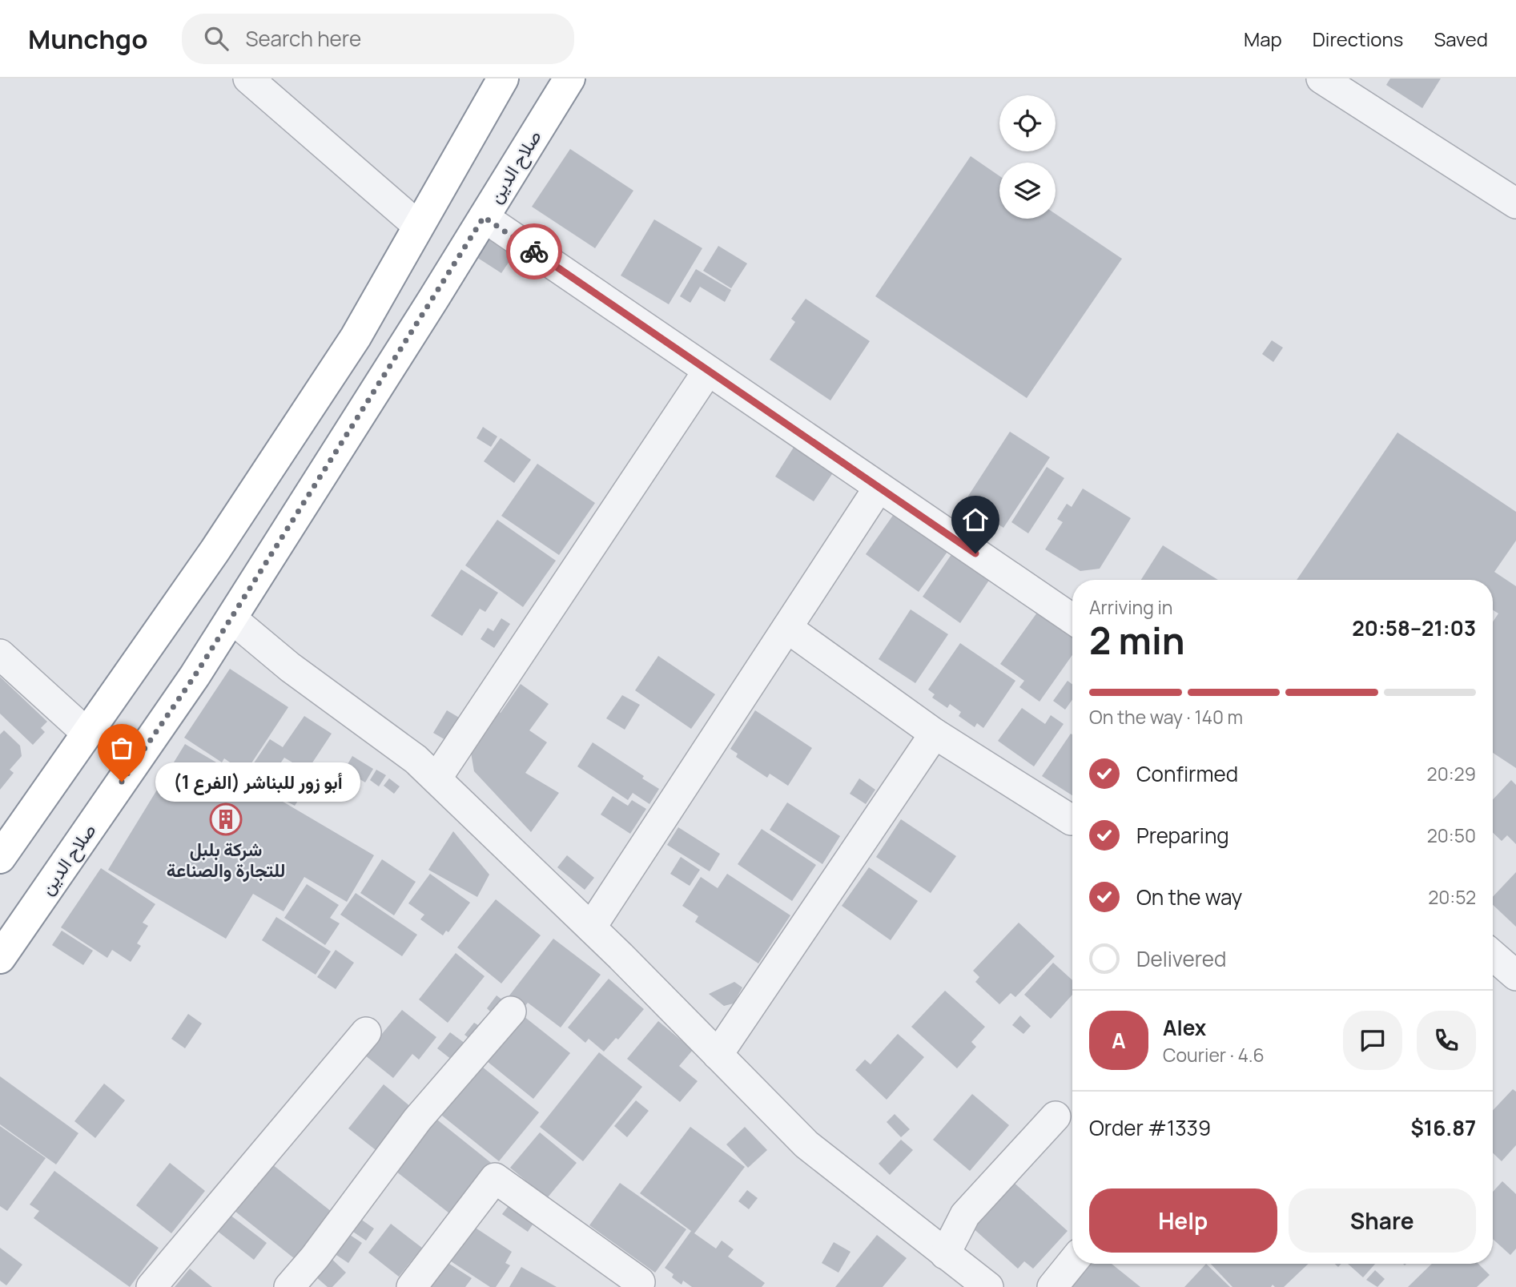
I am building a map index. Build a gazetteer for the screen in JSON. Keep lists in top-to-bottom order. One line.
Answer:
{"streets":{"highway":["صلاح الدين"]},"places":{"other":["أبو زور للبناشر (الفرع 1)"],"building":["شركة بلبل للتجارة والصناعة"]},"page":{"header":"Munchgo","search":"Search here","nav":["Map","Directions","Saved"],"heading":["2 min","Arriving in","20:58–21:03"],"panel":["Alex","Courier · 4.6","Order #1339","$16.87"],"bar":"On the way · 140 m","list":[["Confirmed","20:29"],["Preparing","20:50"],["On the way","20:52"],"Delivered"],"bubble":"أبو زور للبناشر (الفرع 1)","round":"A","buttons":["Help","Share"]}}
